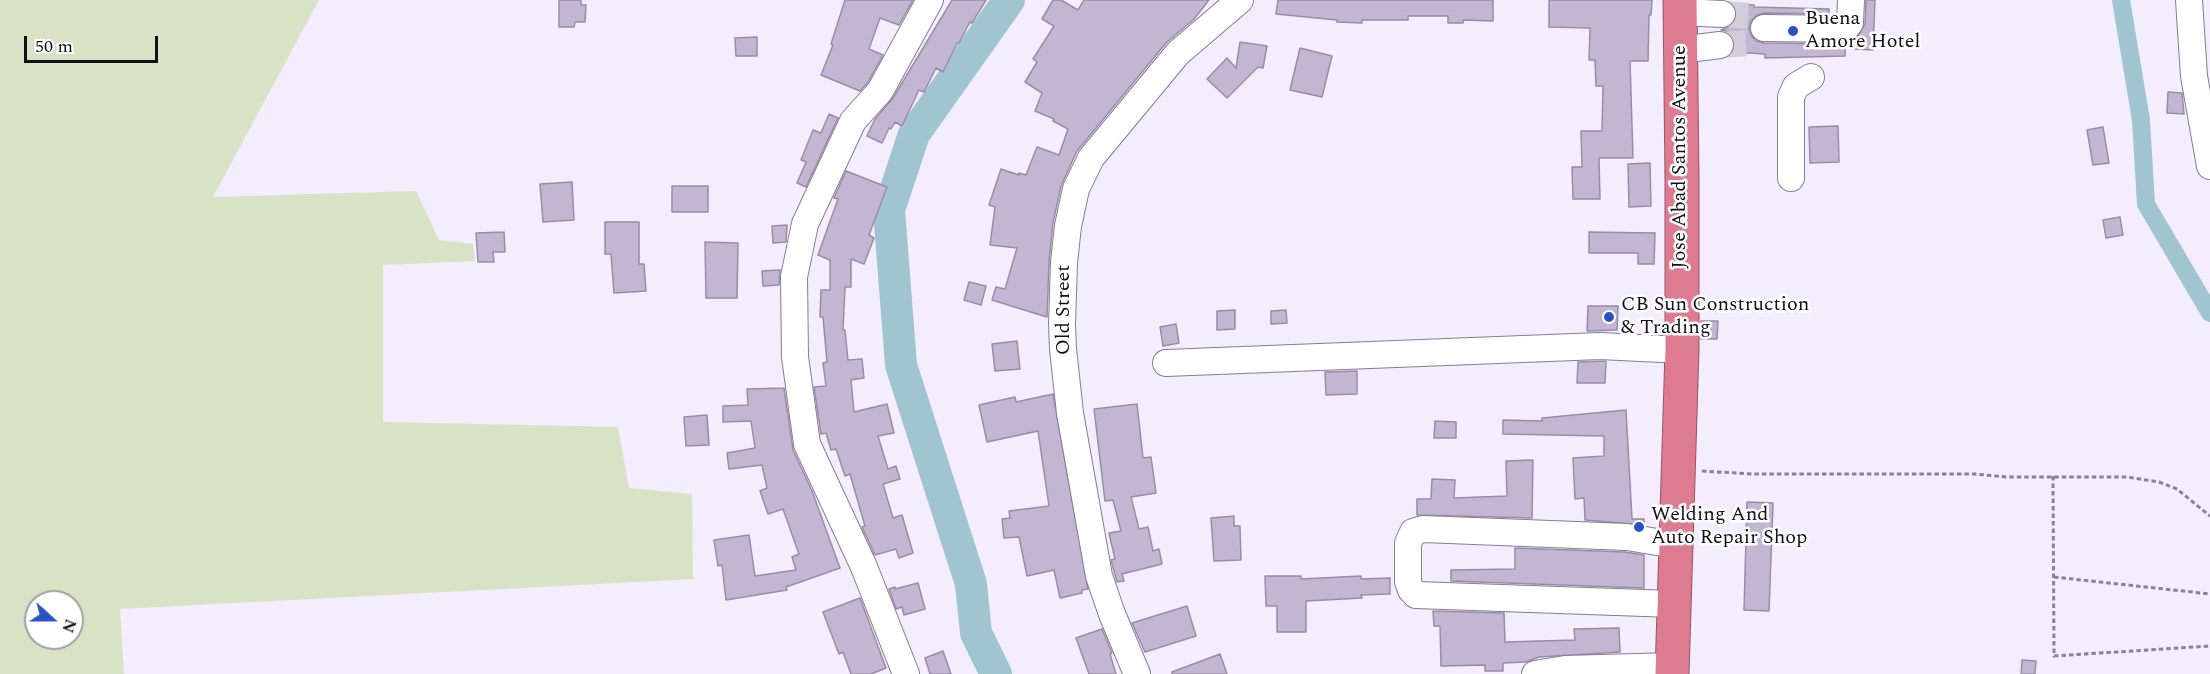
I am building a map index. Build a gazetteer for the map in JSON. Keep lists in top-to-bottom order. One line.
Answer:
{"streets":{"highway":["Jose Abad Santos Avenue"],"street":["Old Street"]},"places":["Buena Amore Hotel","CB Sun Construction & Trading","Welding And Auto Repair Shop"],"scale_bar":"50 m","north":"right"}
